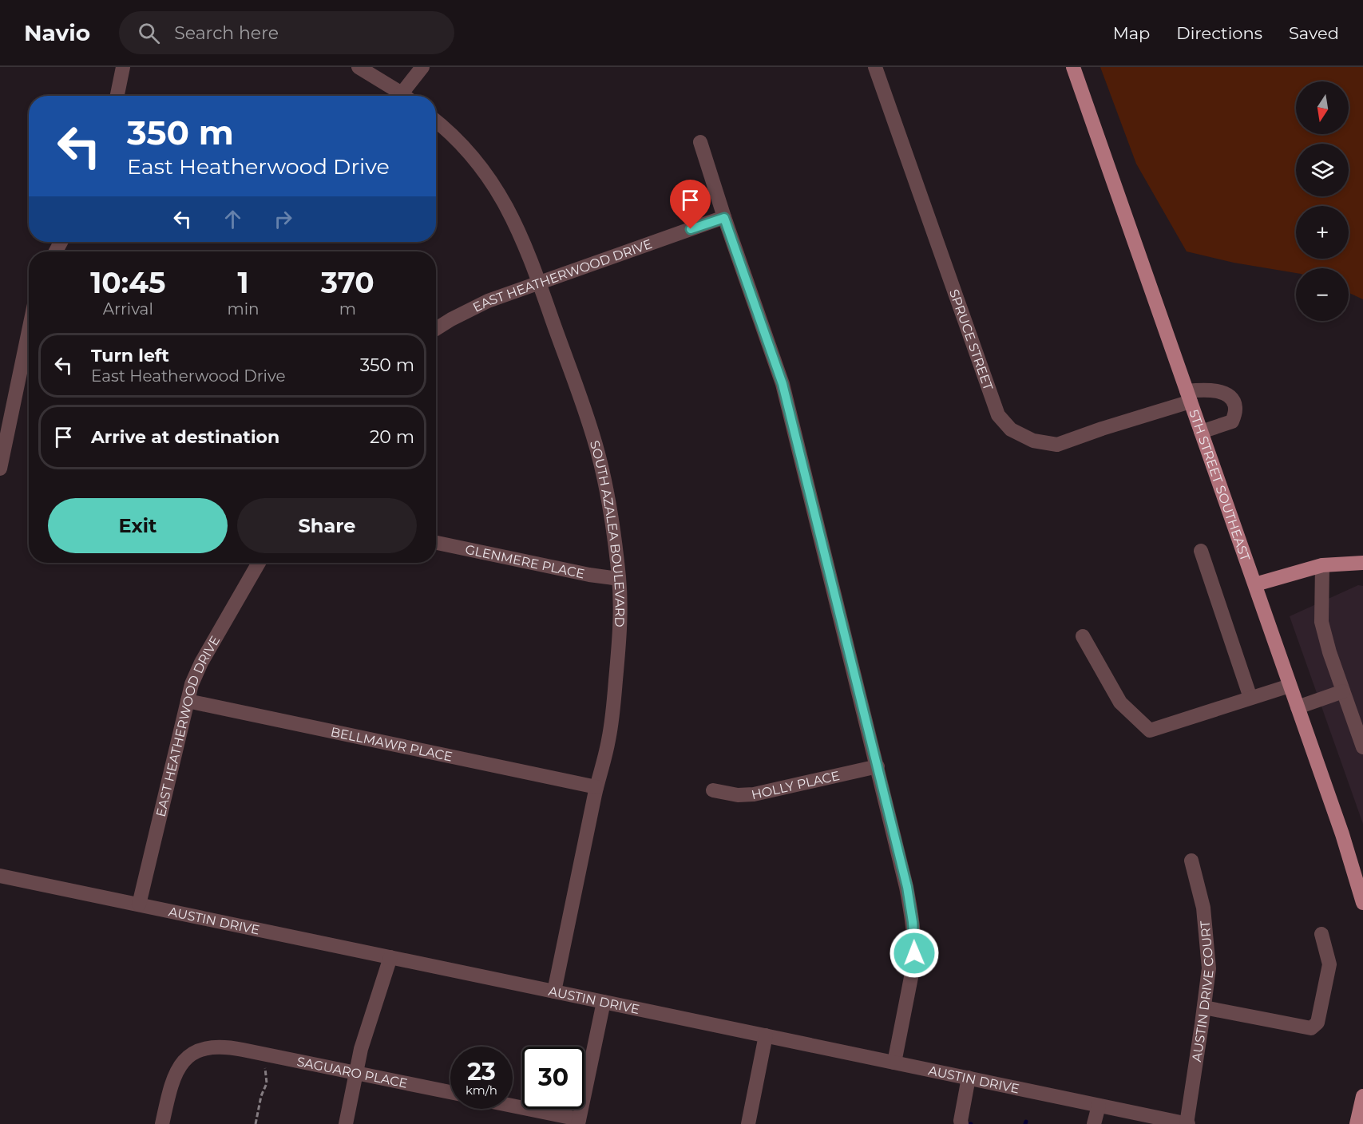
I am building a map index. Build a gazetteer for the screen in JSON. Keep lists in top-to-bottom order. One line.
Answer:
{"streets":{"main road":["5TH STREET SOUTHEAST"],"street":["EAST HEATHERWOOD DRIVE","SPRUCE STREET","SOUTH AZALEA BOULEVARD","GLENMERE PLACE","BELLMAWR PLACE","HOLLY PLACE","AUSTIN DRIVE","AUSTIN DRIVE COURT","SAGUARO PLACE"]},"crossings":[["EAST HEATHERWOOD DRIVE","SOUTH AZALEA BOULEVARD"],["EAST HEATHERWOOD DRIVE","BELLMAWR PLACE"],["EAST HEATHERWOOD DRIVE","AUSTIN DRIVE"],["SPRUCE STREET","5TH STREET SOUTHEAST"],["SOUTH AZALEA BOULEVARD","GLENMERE PLACE"],["SOUTH AZALEA BOULEVARD","BELLMAWR PLACE"],["SOUTH AZALEA BOULEVARD","AUSTIN DRIVE"],["AUSTIN DRIVE","AUSTIN DRIVE COURT"]],"north":"bottom","page":{"header":"Navio","search":"Search here","nav":["Map","Directions","Saved"],"map_buttons":["+","−"],"turn":["350 m","East Heatherwood Drive"],"eta":["10:45","Arrival","1","min","370","m"],"list":[{"name":"Turn left","note":"East Heatherwood Drive","value":"350 m"},{"name":"Arrive at destination","value":"20 m"}],"buttons":["Exit","Share"],"speed":"23 km/h","limit":"30"}}
